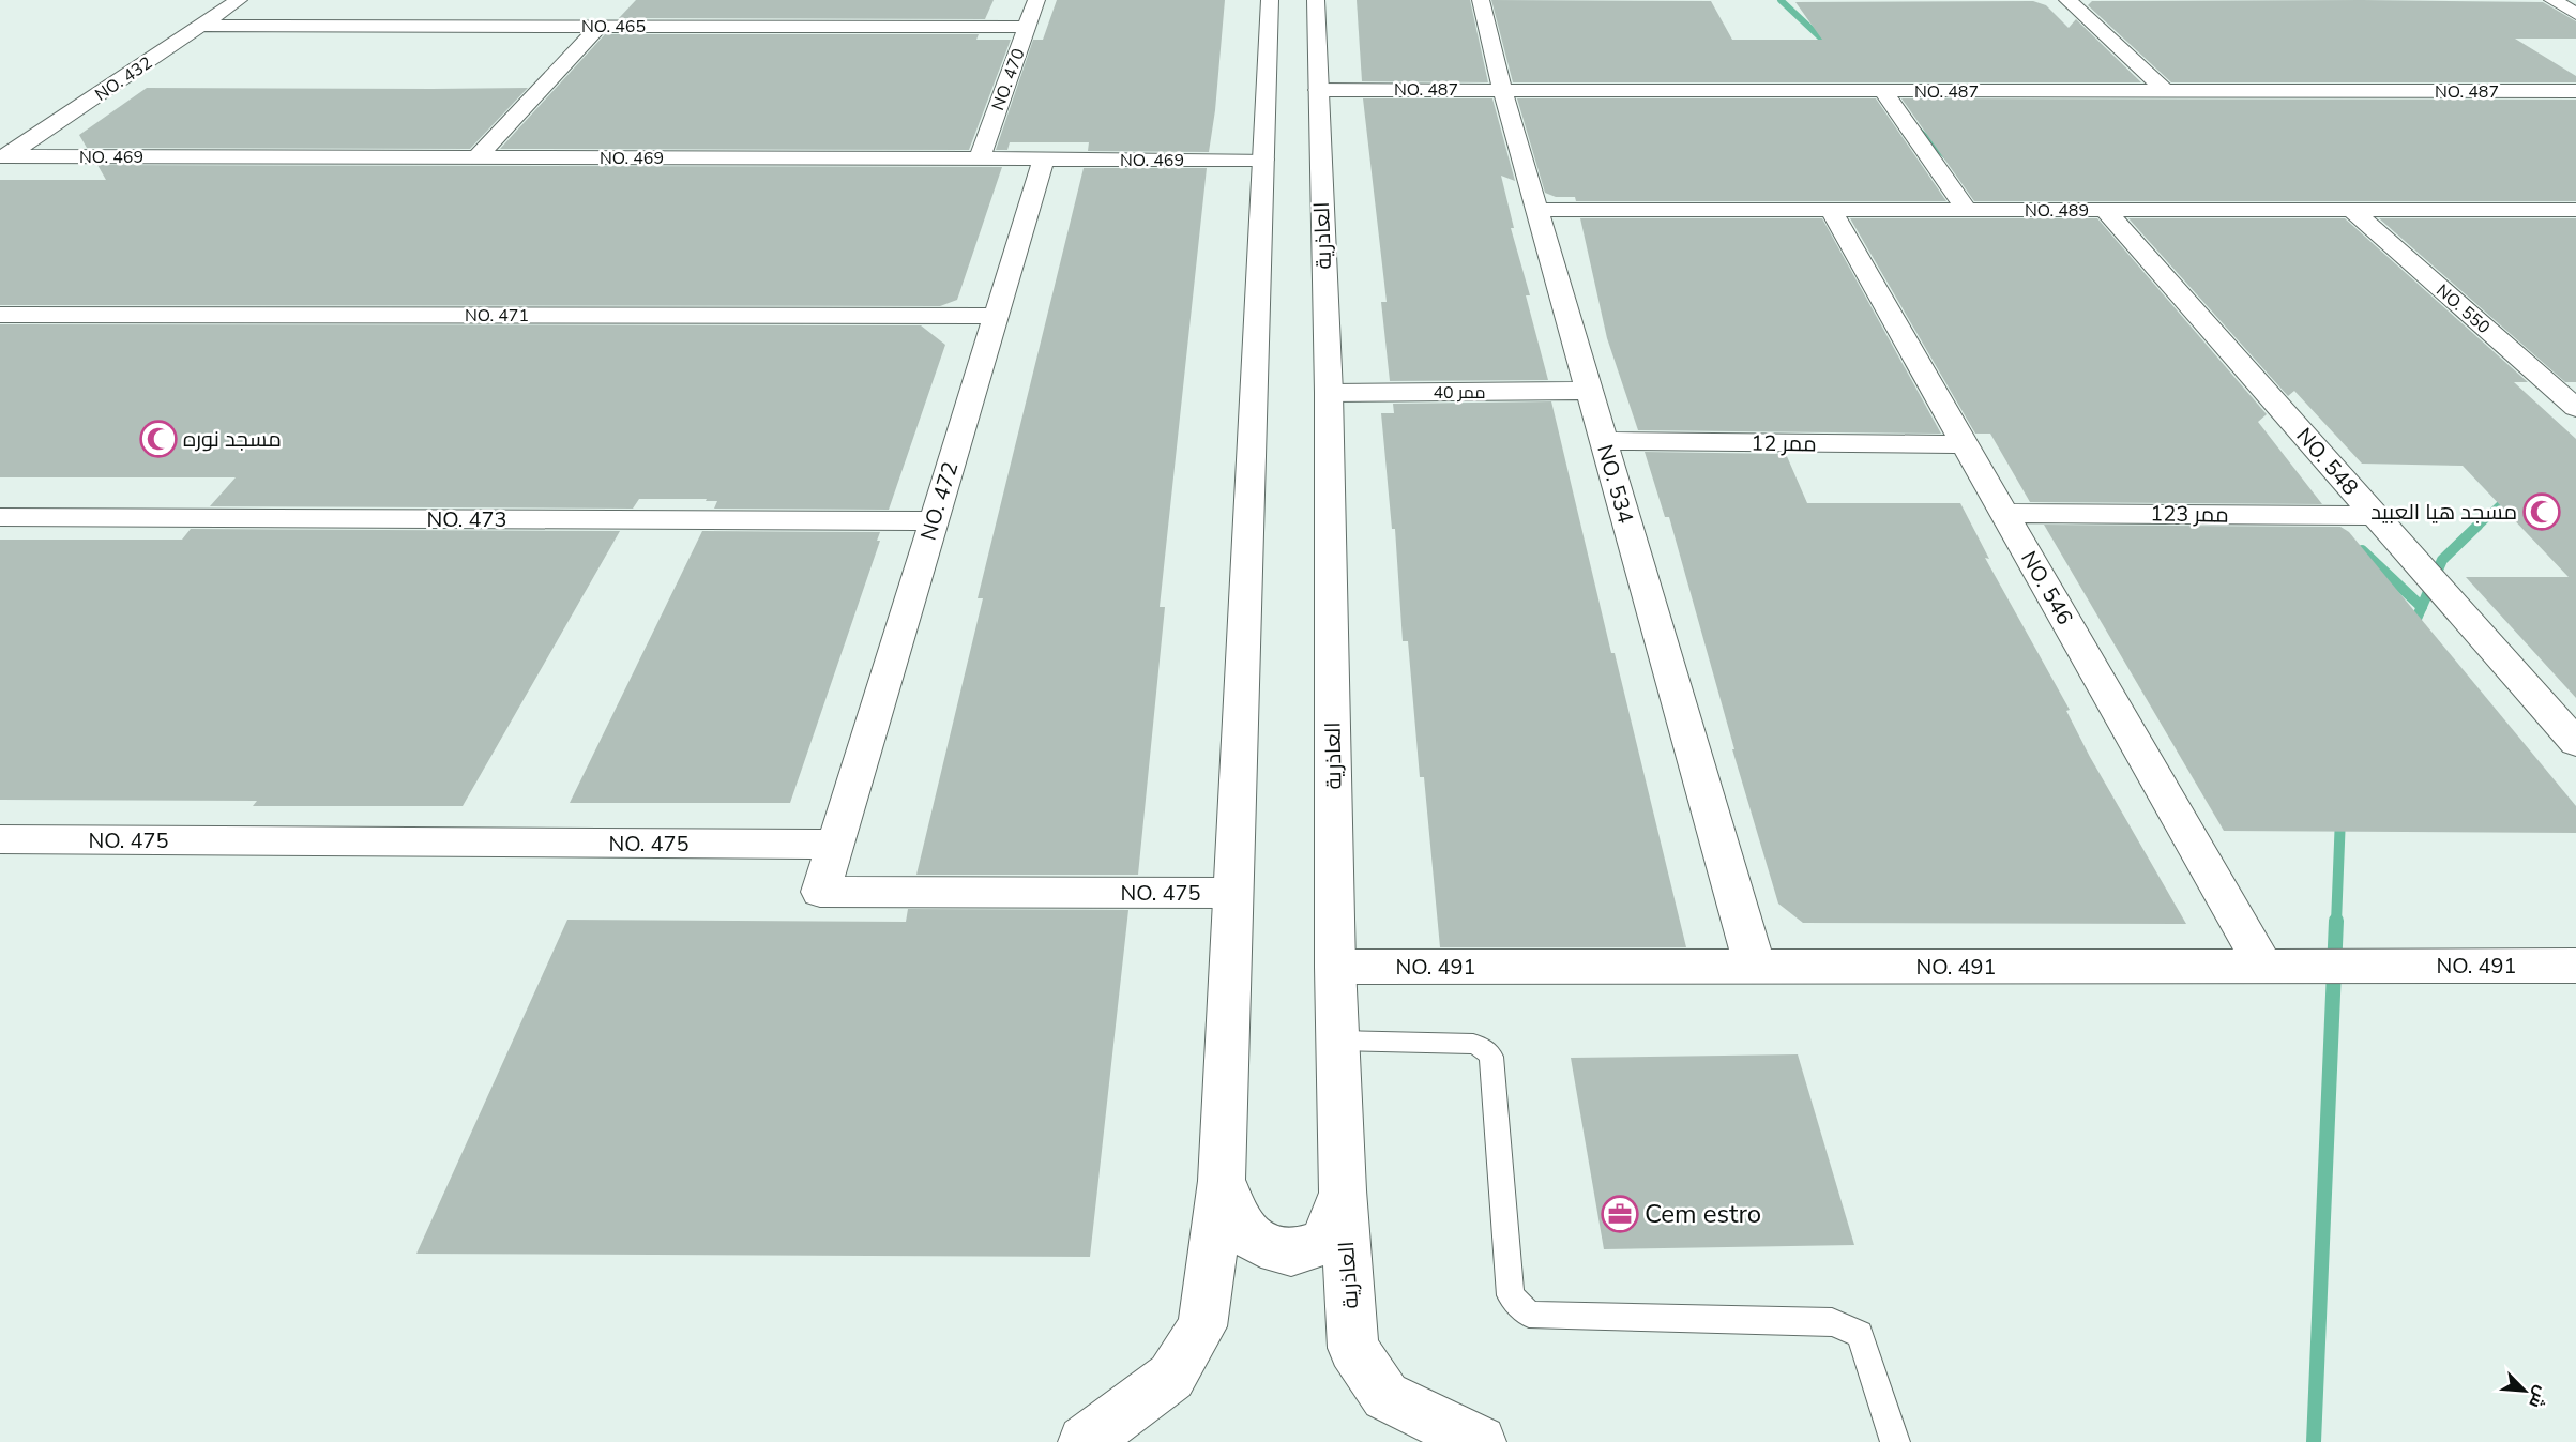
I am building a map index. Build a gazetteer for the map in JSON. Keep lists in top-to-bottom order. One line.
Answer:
{"streets":{"street":["NO. 465","NO. 432","NO. 470","NO. 487","NO. 469","NO. 489","العاذرية","NO. 550","NO. 471","ممر 40","ممر 12","NO. 548","NO. 534","NO. 472","ممر 123","NO. 473","NO. 546","NO. 475","NO. 491"]},"crossings":[["NO. 465","NO. 432"],["NO. 465","NO. 470"],["NO. 432","NO. 469"],["NO. 470","NO. 469"],["NO. 487","العاذرية"],["NO. 487","NO. 534"],["NO. 469","العاذرية"],["NO. 469","NO. 472"],["NO. 489","NO. 550"],["NO. 489","NO. 548"],["NO. 489","NO. 534"],["NO. 489","NO. 546"],["العاذرية","ممر 40"],["العاذرية","NO. 475"],["العاذرية","NO. 491"],["NO. 471","NO. 472"],["ممر 40","NO. 534"],["ممر 12","NO. 534"],["ممر 12","NO. 546"],["NO. 548","ممر 123"],["NO. 534","NO. 491"],["NO. 472","NO. 473"],["NO. 472","NO. 475"],["ممر 123","NO. 546"],["NO. 546","NO. 491"]],"places":{"mosque":["مسجد نوره","مسجد هيا العبيد"],"office":["Cem estro"]},"north":"bottom right"}
